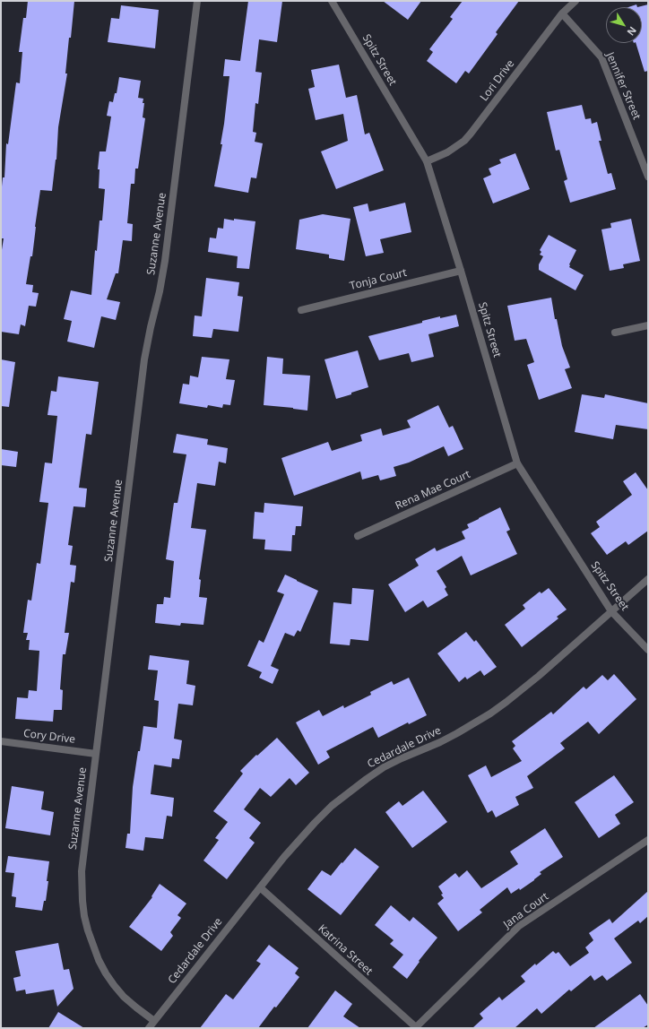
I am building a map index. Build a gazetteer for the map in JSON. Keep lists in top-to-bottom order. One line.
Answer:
{"streets":{"street":["Spitz Street","Lori Drive","Jennifer Street","Suzanne Avenue","Tonja Court","Rena Mae Court","Cory Drive","Cedardale Drive","Jana Court","Katrina Street"]},"crossings":[["Spitz Street","Lori Drive"],["Spitz Street","Tonja Court"],["Spitz Street","Rena Mae Court"],["Spitz Street","Cedardale Drive"],["Lori Drive","Jennifer Street"],["Suzanne Avenue","Cory Drive"],["Suzanne Avenue","Cedardale Drive"],["Cedardale Drive","Katrina Street"],["Jana Court","Katrina Street"]],"north":"bottom right"}
